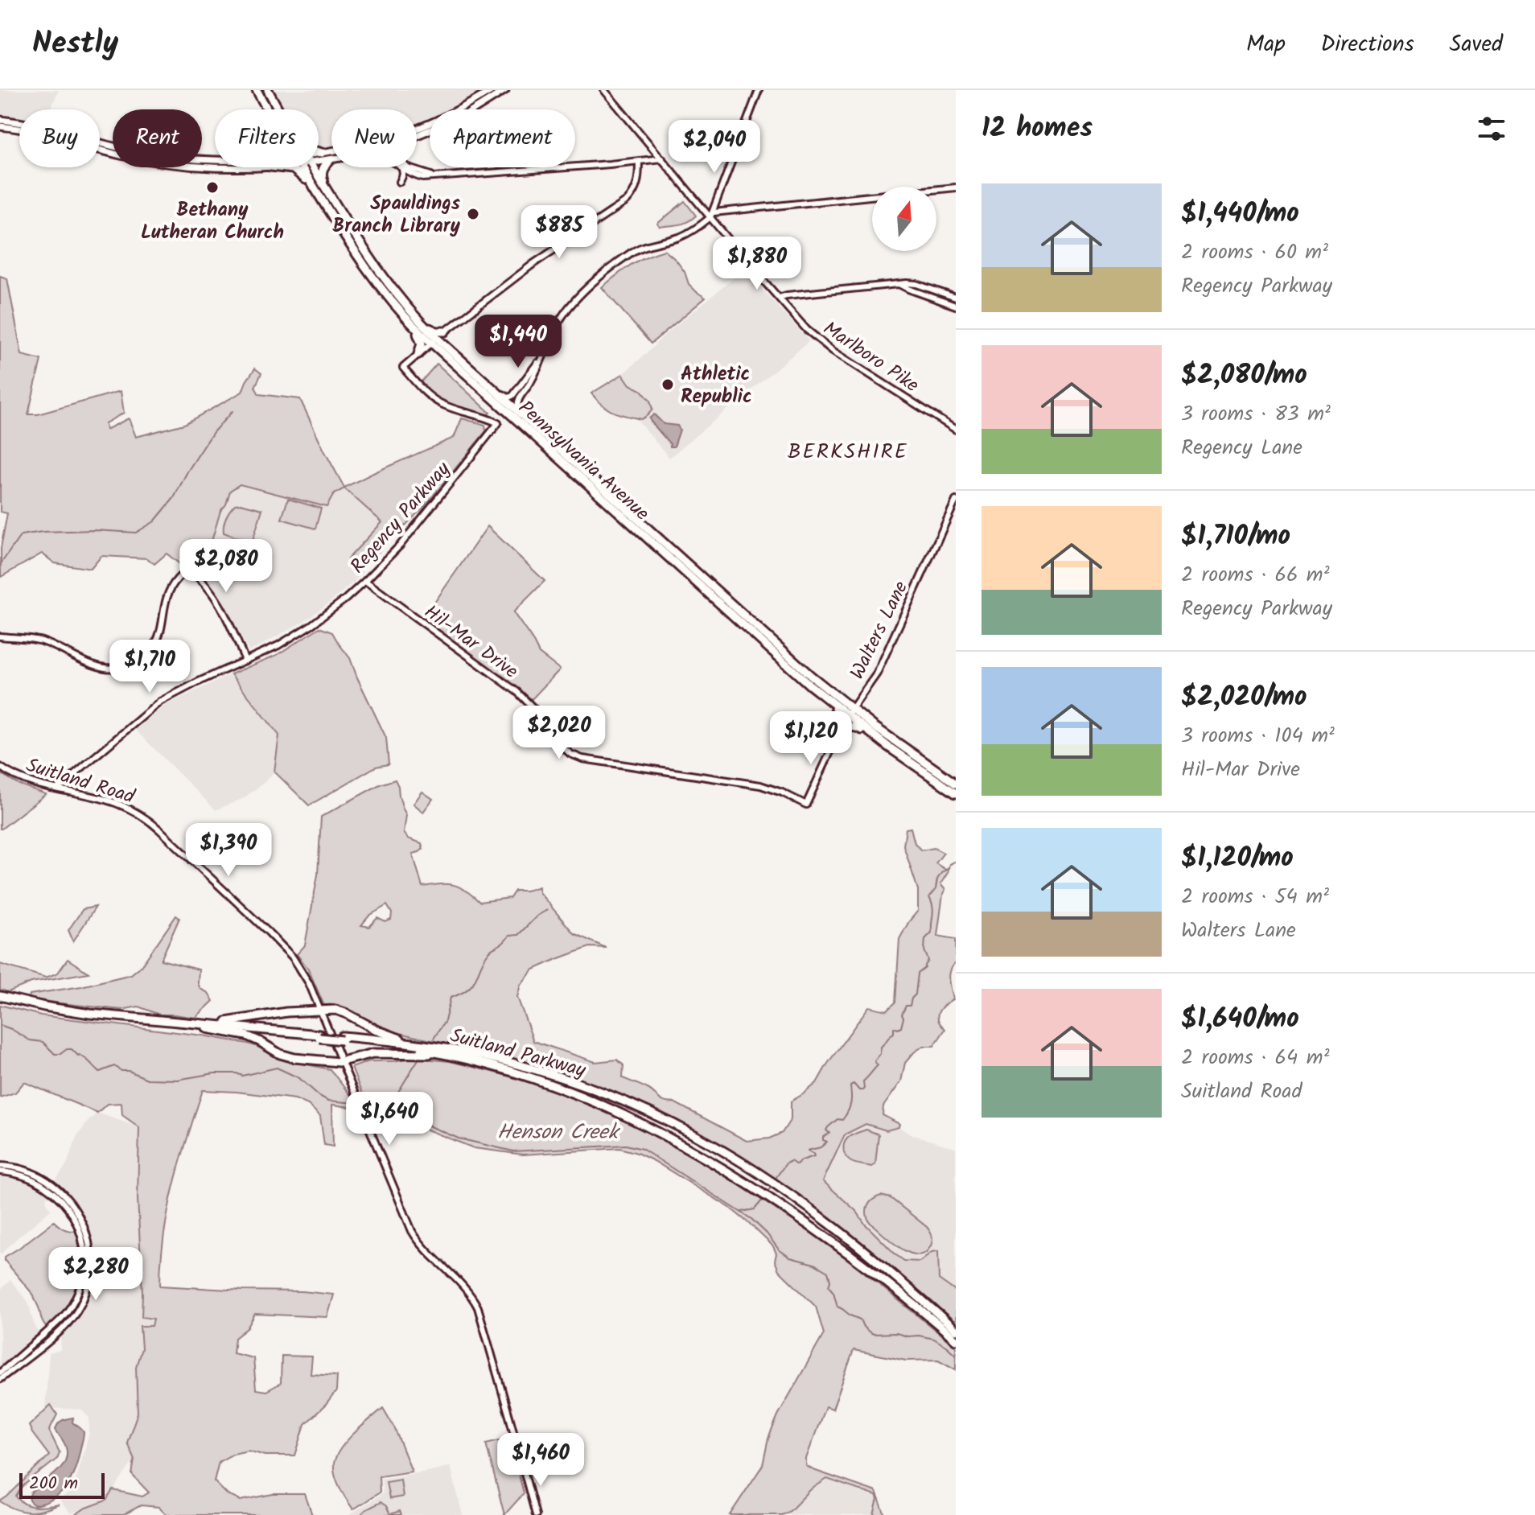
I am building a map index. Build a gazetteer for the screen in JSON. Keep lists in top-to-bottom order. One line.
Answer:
{"streets":{"highway":["Pennsylvania Avenue","Suitland Parkway"],"street":["Marlboro Pike","Regency Parkway","Walters Lane","Hil-Mar Drive","Suitland Road"]},"crossings":[["Pennsylvania Avenue","Walters Lane"],["Regency Parkway","Hil-Mar Drive"],["Regency Parkway","Suitland Road"],["Walters Lane","Hil-Mar Drive"]],"districts":["BERKSHIRE"],"water":["Henson Creek"],"places":["Bethany Lutheran Church","Spauldings Branch Library","Athletic Republic"],"scale_bar":"200 m","north":"top","page":{"header":"Nestly","nav":["Map","Directions","Saved"],"heading":"12 homes","chip":["Buy","Rent","Filters","New","Apartment"],"price":["$2,040","$885","$1,880","$1,440","$2,080","$1,710","$2,020","$1,120","$1,390","$1,640","$2,280","$1,460"],"list":[{"name":"$1,440/mo","note":"2 rooms · 60 m² · Regency Parkway"},{"name":"$2,080/mo","note":"3 rooms · 83 m² · Regency Lane"},{"name":"$1,710/mo","note":"2 rooms · 66 m² · Regency Parkway"},{"name":"$2,020/mo","note":"3 rooms · 104 m² · Hil-Mar Drive"},{"name":"$1,120/mo","note":"2 rooms · 54 m² · Walters Lane"},{"name":"$1,640/mo","note":"2 rooms · 64 m² · Suitland Road"}],"scale":"200 m"}}
